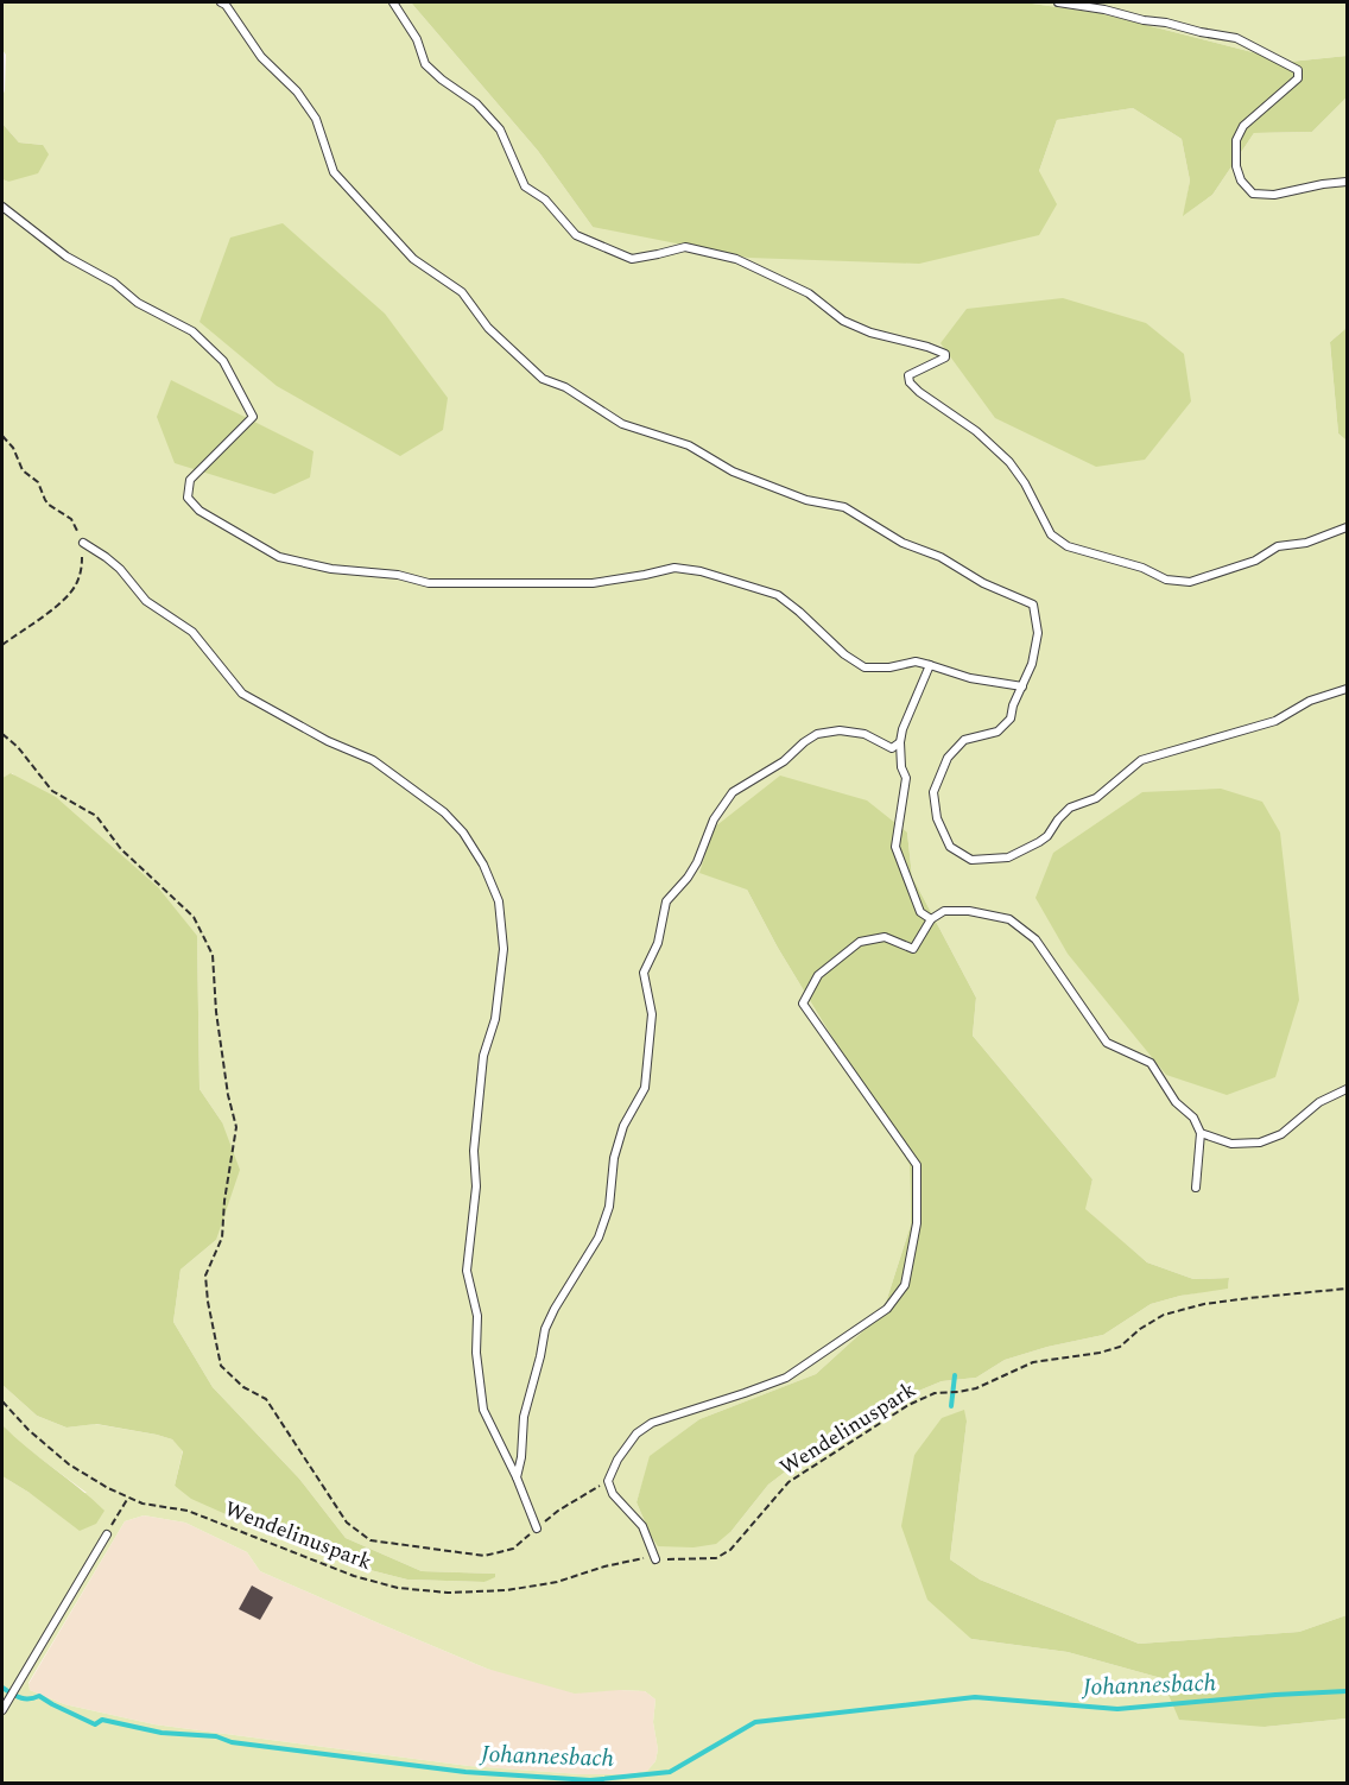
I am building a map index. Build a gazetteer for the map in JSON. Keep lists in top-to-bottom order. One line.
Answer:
{"streets":{"path":["Wendelinuspark"]},"water":["Johannesbach"]}
